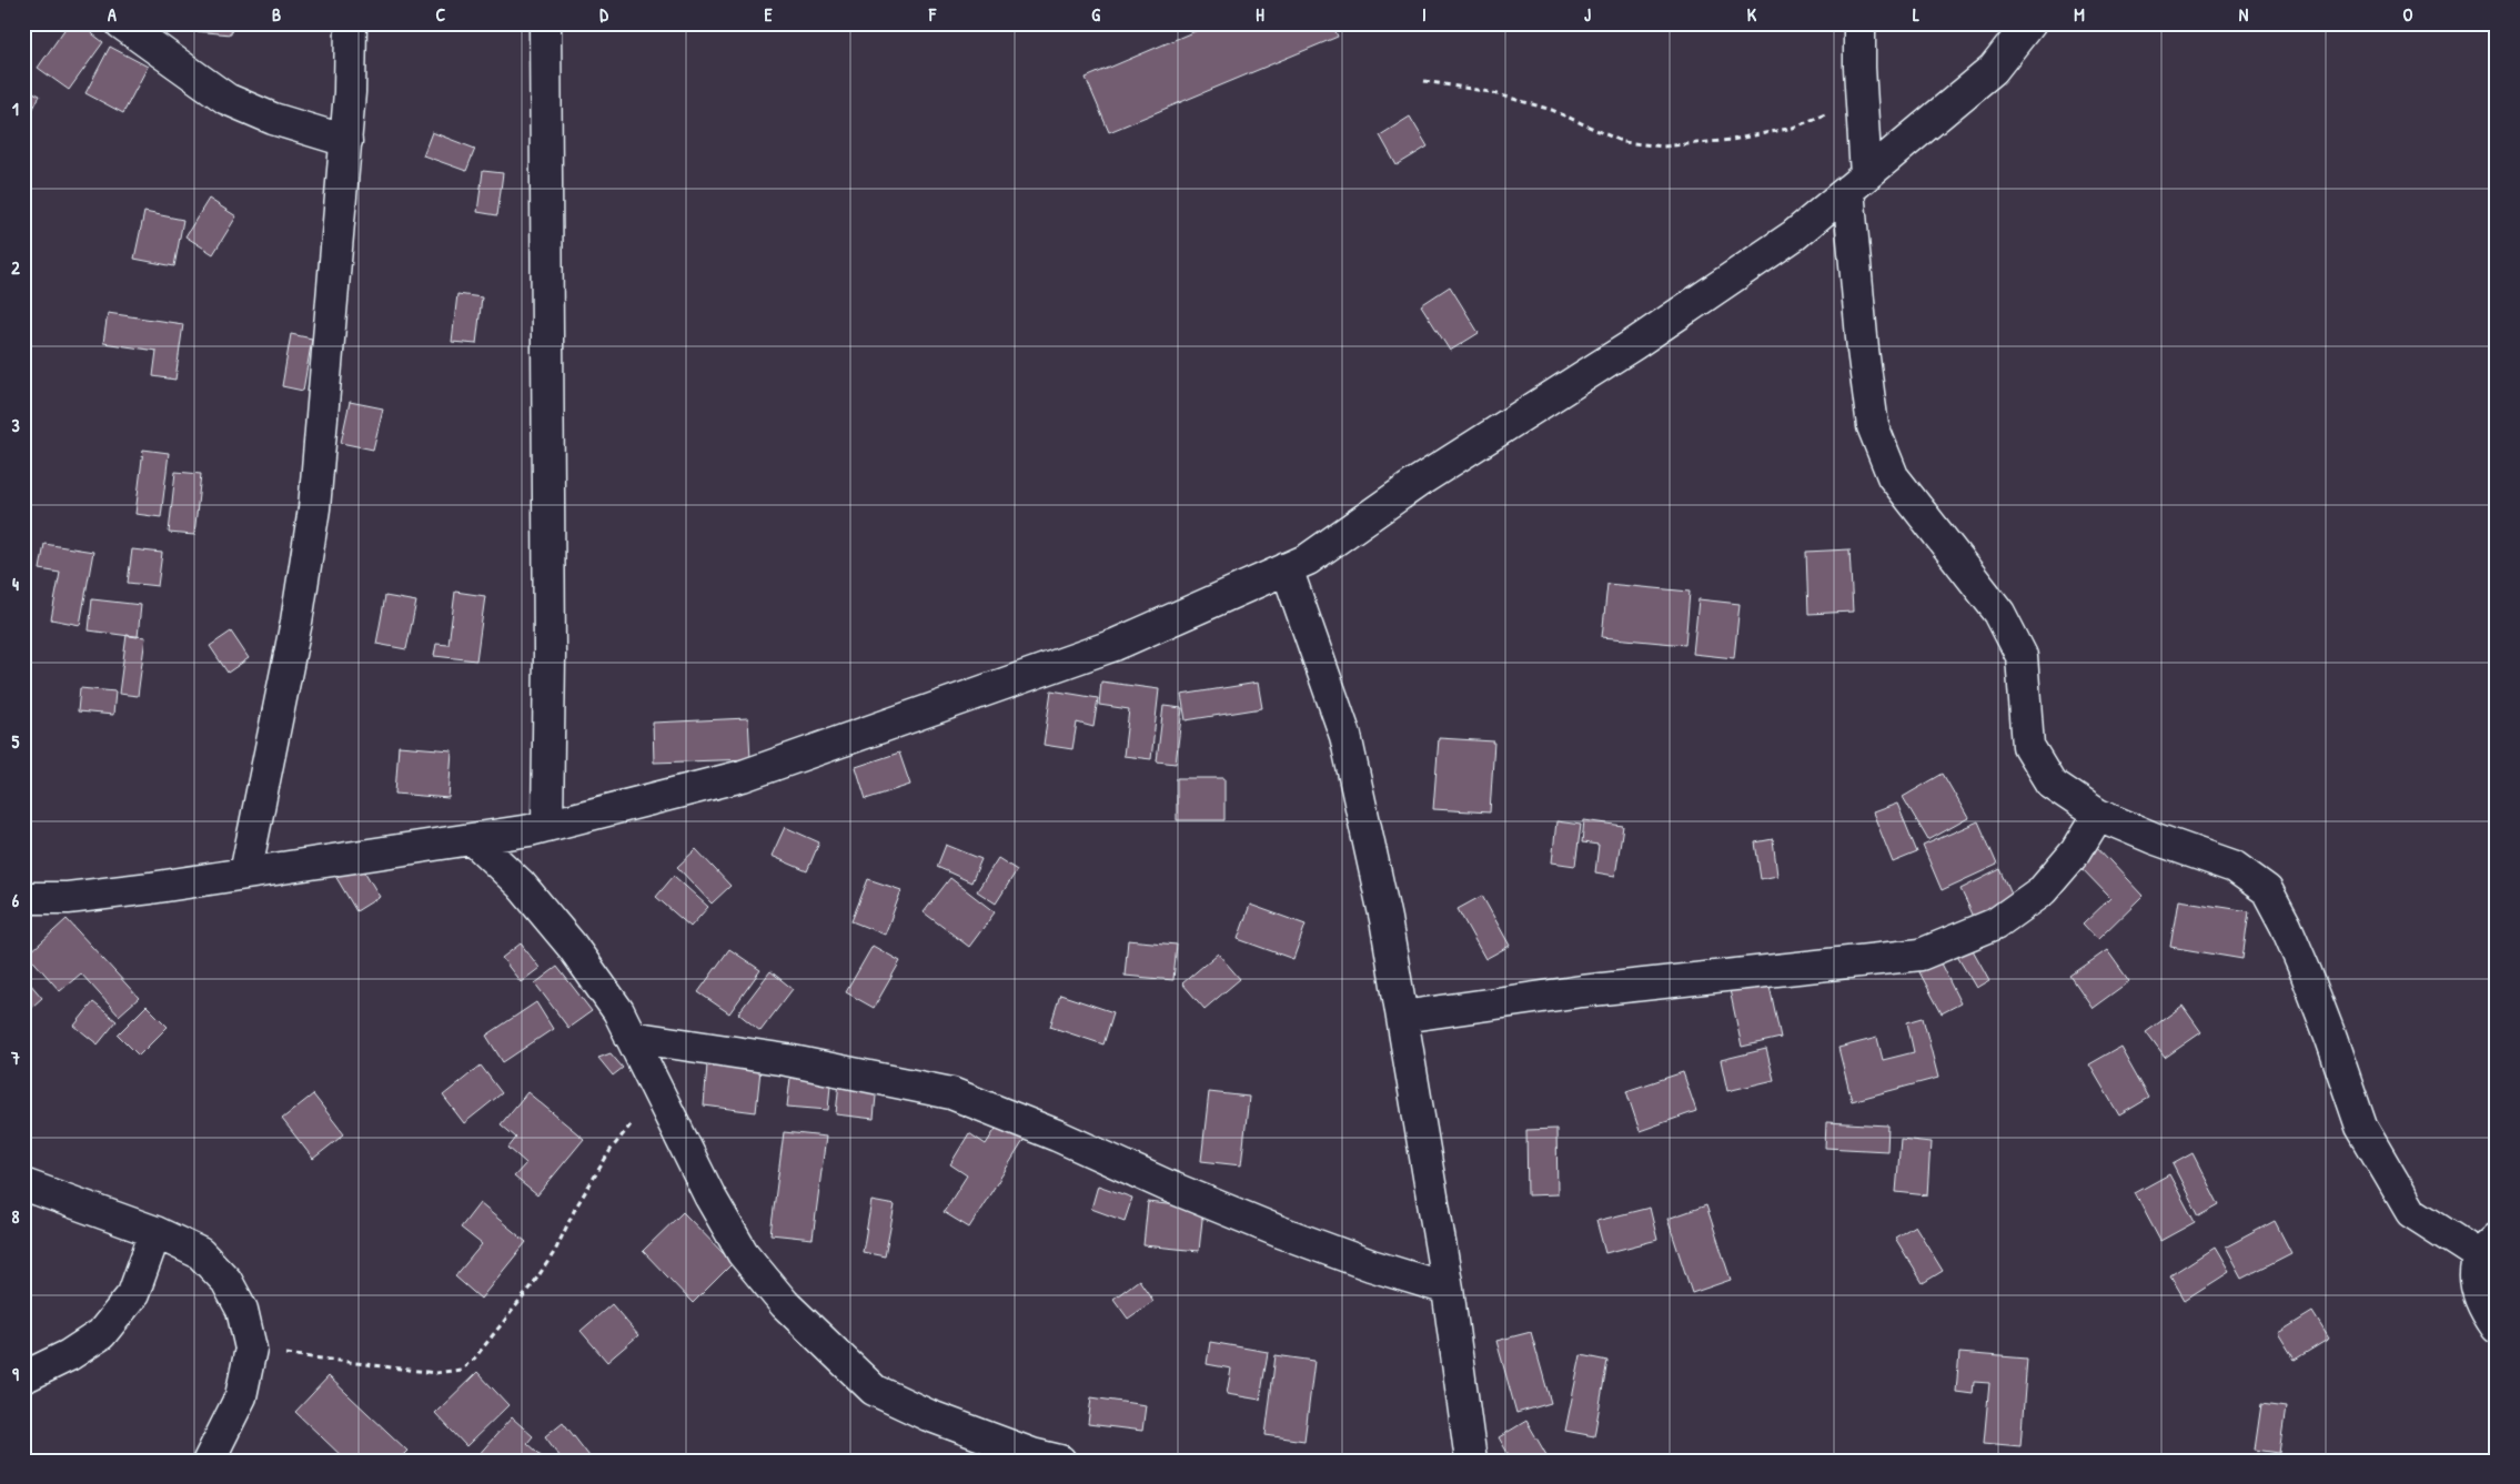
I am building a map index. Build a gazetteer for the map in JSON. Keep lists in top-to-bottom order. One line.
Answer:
{"grid":{"columns":["A","B","C","D","E","F","G","H","I","J","K","L","M","N","O"],"rows":["1","2","3","4","5","6","7","8","9"]}}
